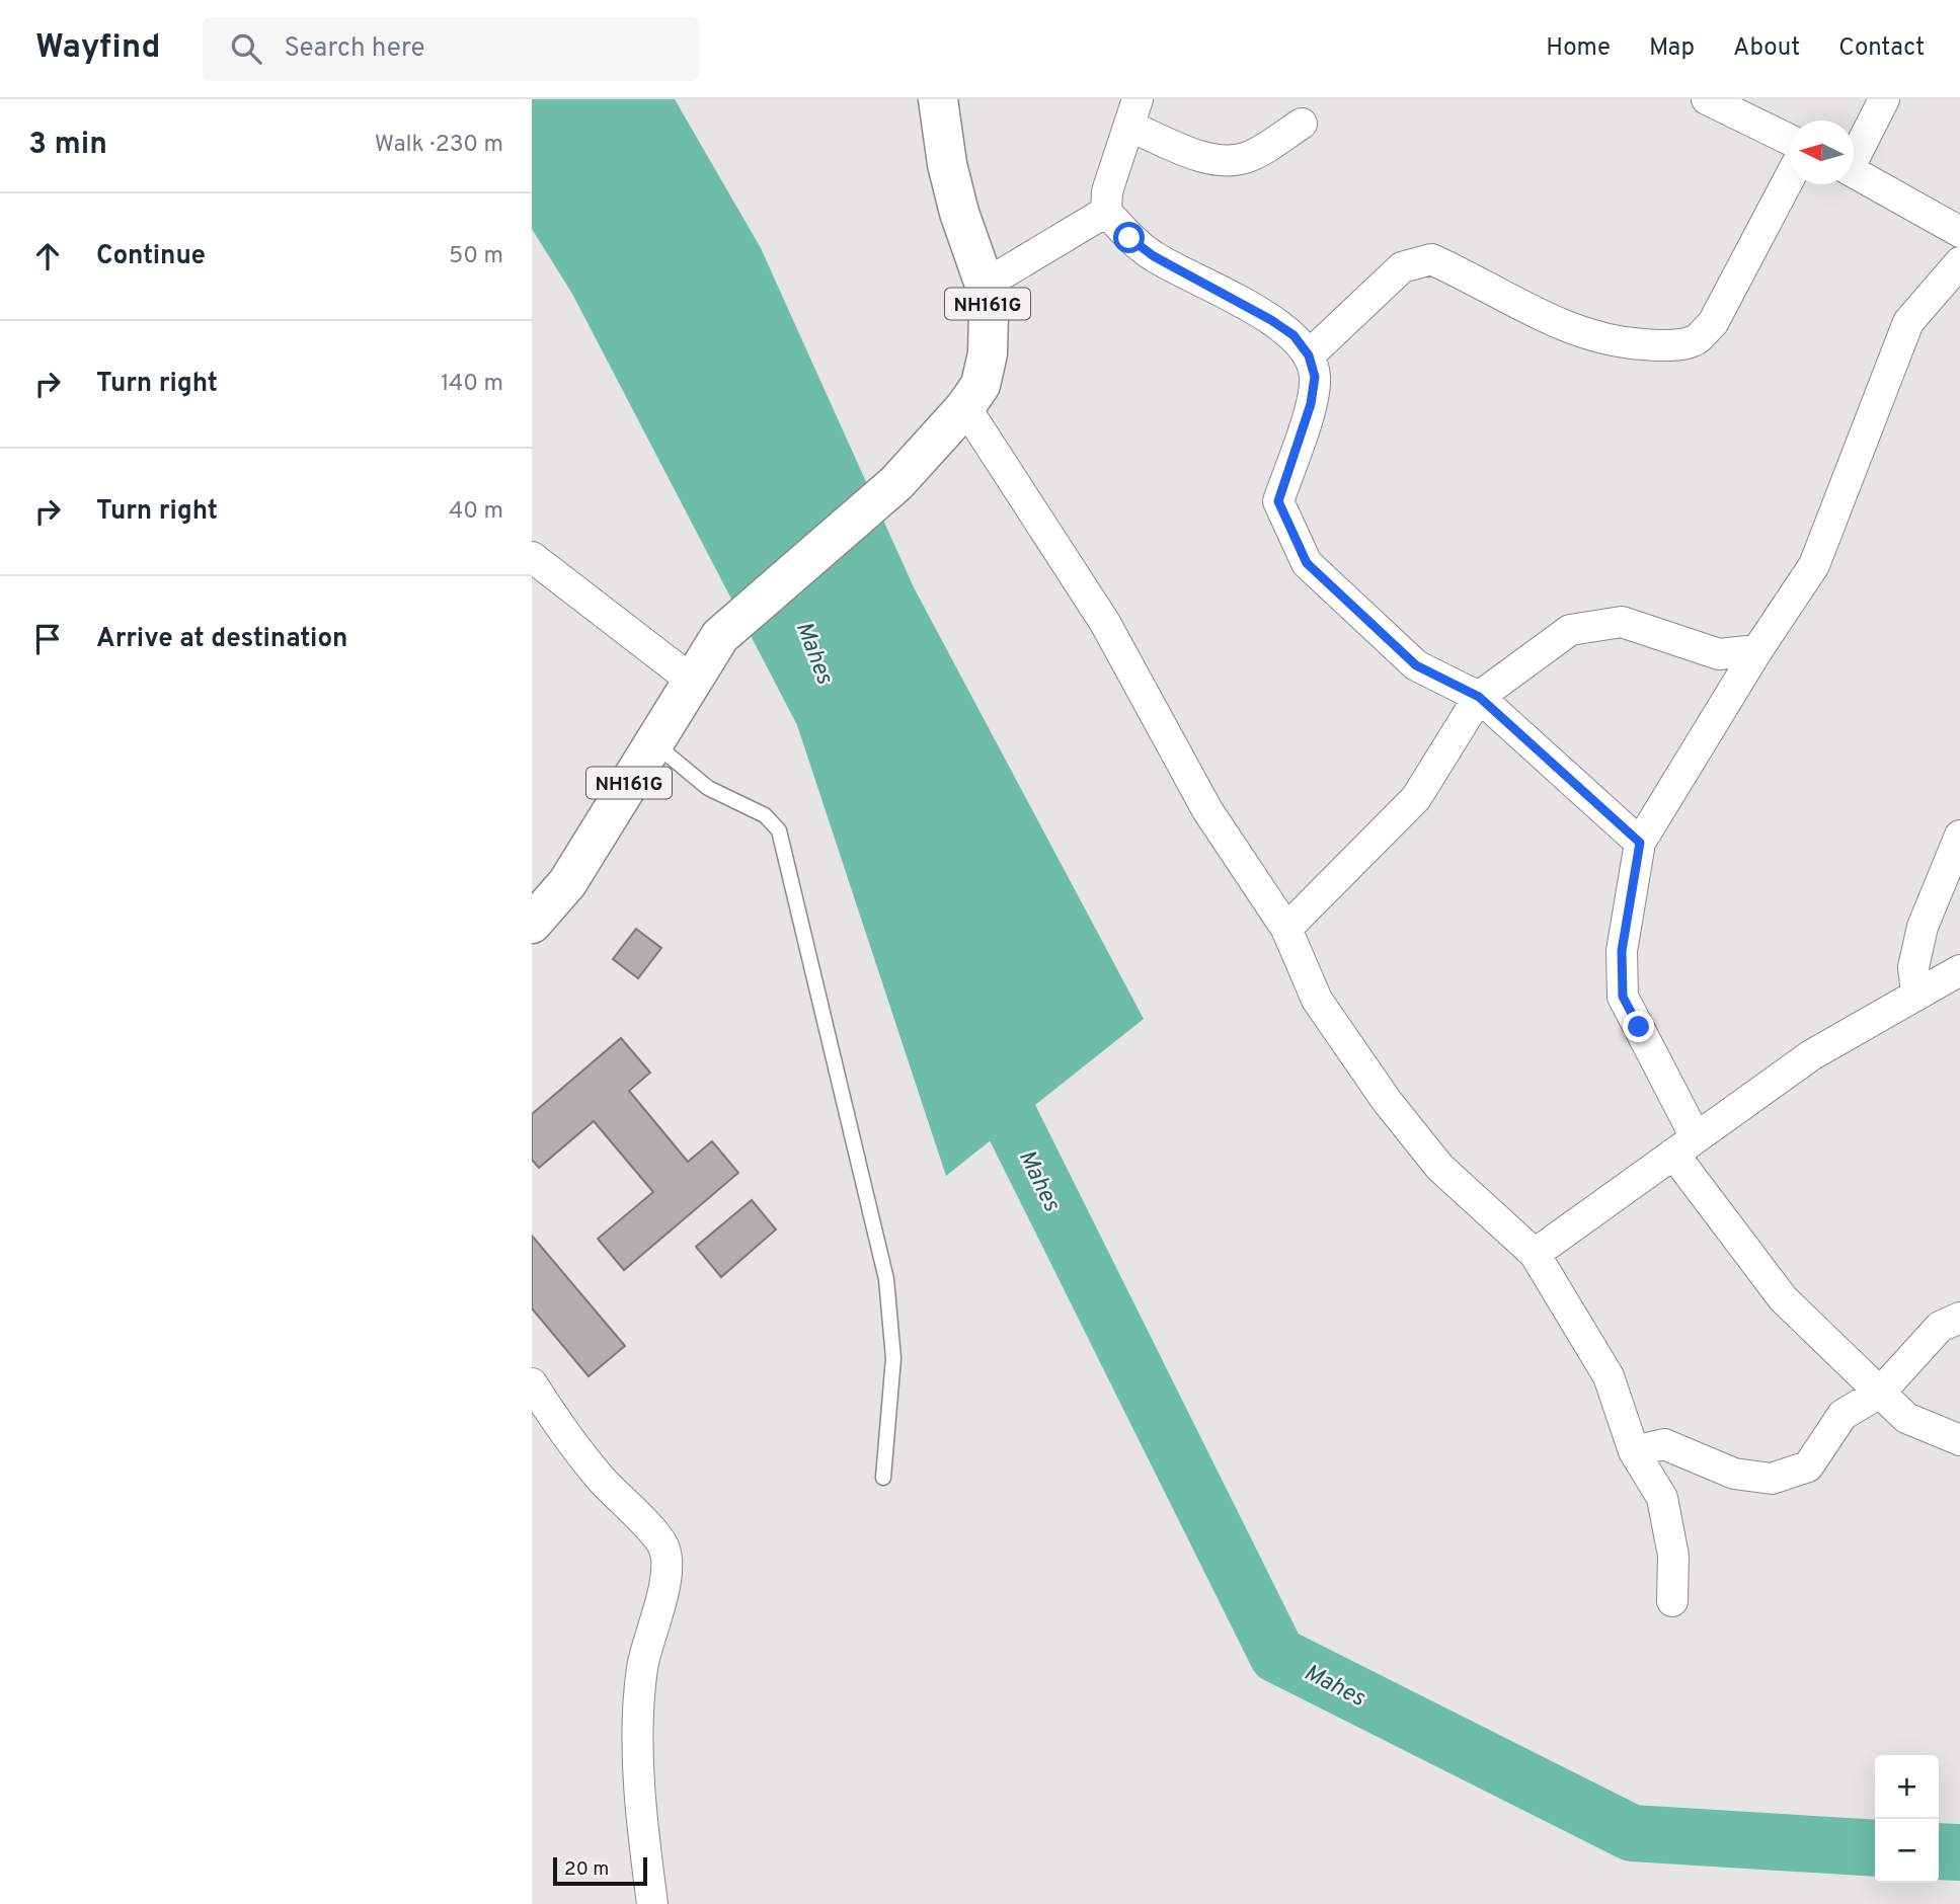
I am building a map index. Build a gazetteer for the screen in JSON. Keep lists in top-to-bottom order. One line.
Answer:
{"streets":{"highway":["NH161G"]},"water":["Mahes"],"scale_bar":"20 m","north":"left","page":{"header":"Wayfind","search":"Search here","nav":["Home","Map","About","Contact"],"heading":["3 min","Walk · 230 m"],"list":[["Continue","50 m"],["Turn right","140 m"],["Turn right","40 m"],"Arrive at destination"],"map_buttons":["+","−"],"scale":"20 m"}}
